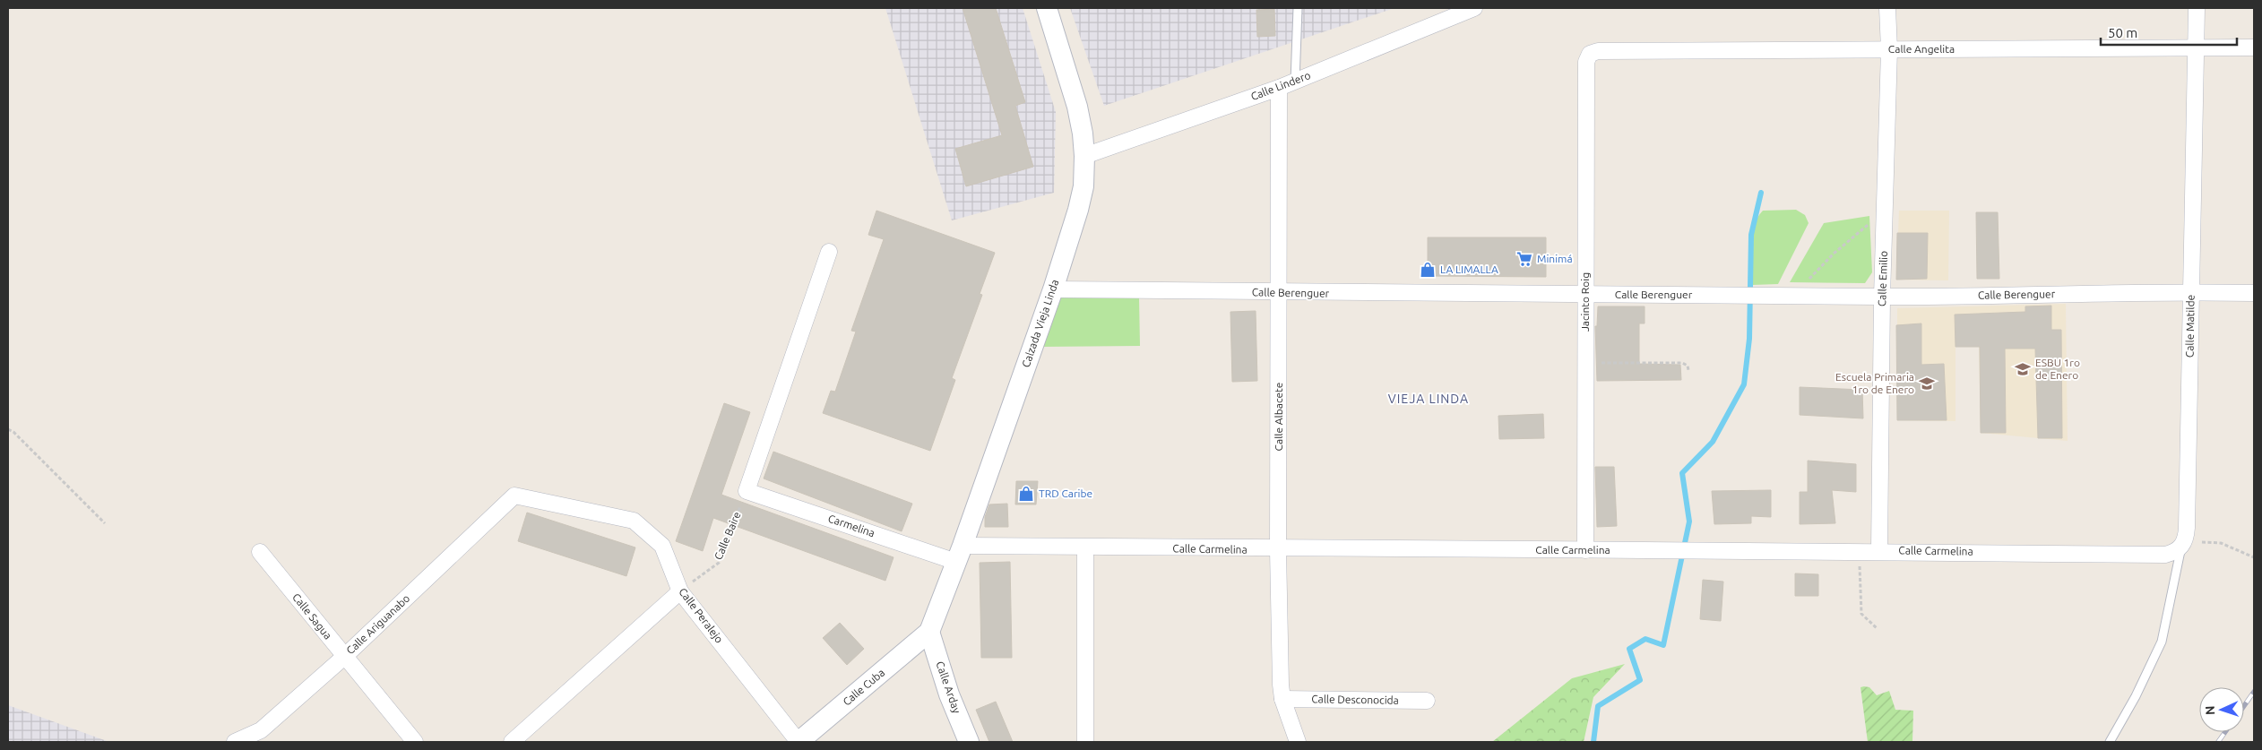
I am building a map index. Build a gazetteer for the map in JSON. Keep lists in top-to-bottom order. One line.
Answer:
{"streets":{"street":["Calle Angelita","Calle Lindero","Calle Emilio","Calle Berenguer","Jacinto Roig","Calzada Vieja Linda","Calle Matilde","Calle Albacete","Carmelina","Calle Carmelina","Calle Peralejo","Calle Sagua","Calle Ariguanabo","Calle Cuba","Calle Arday","Calle Desconocida"],"path":["Calle Baire"]},"crossings":[["Calle Angelita","Calle Emilio"],["Calle Angelita","Jacinto Roig"],["Calle Angelita","Calle Matilde"],["Calle Lindero","Calzada Vieja Linda"],["Calle Lindero","Calle Albacete"],["Calle Emilio","Calle Berenguer"],["Calle Emilio","Calle Carmelina"],["Calle Berenguer","Jacinto Roig"],["Calle Berenguer","Calzada Vieja Linda"],["Calle Berenguer","Calle Matilde"],["Calle Berenguer","Calle Albacete"],["Jacinto Roig","Calle Carmelina"],["Calzada Vieja Linda","Carmelina"],["Calzada Vieja Linda","Calle Carmelina"],["Calzada Vieja Linda","Calle Cuba"],["Calzada Vieja Linda","Calle Arday"],["Calle Matilde","Calle Carmelina"],["Calle Albacete","Calle Carmelina"],["Calle Albacete","Calle Desconocida"],["Carmelina","Calle Baire"],["Carmelina","Calle Carmelina"],["Calle Baire","Calle Peralejo"],["Calle Peralejo","Calle Ariguanabo"],["Calle Peralejo","Calle Cuba"],["Calle Sagua","Calle Ariguanabo"],["Calle Cuba","Calle Arday"]],"districts":["VIEJA LINDA"],"places":{"supermarket":["Minimá"],"shop":["LA LIMALLA","TRD Caribe"],"school or university":["ESBU 1ro de Enero","Escuela Primaria 1ro de Enero"]},"scale_bar":"50 m","north":"left"}
